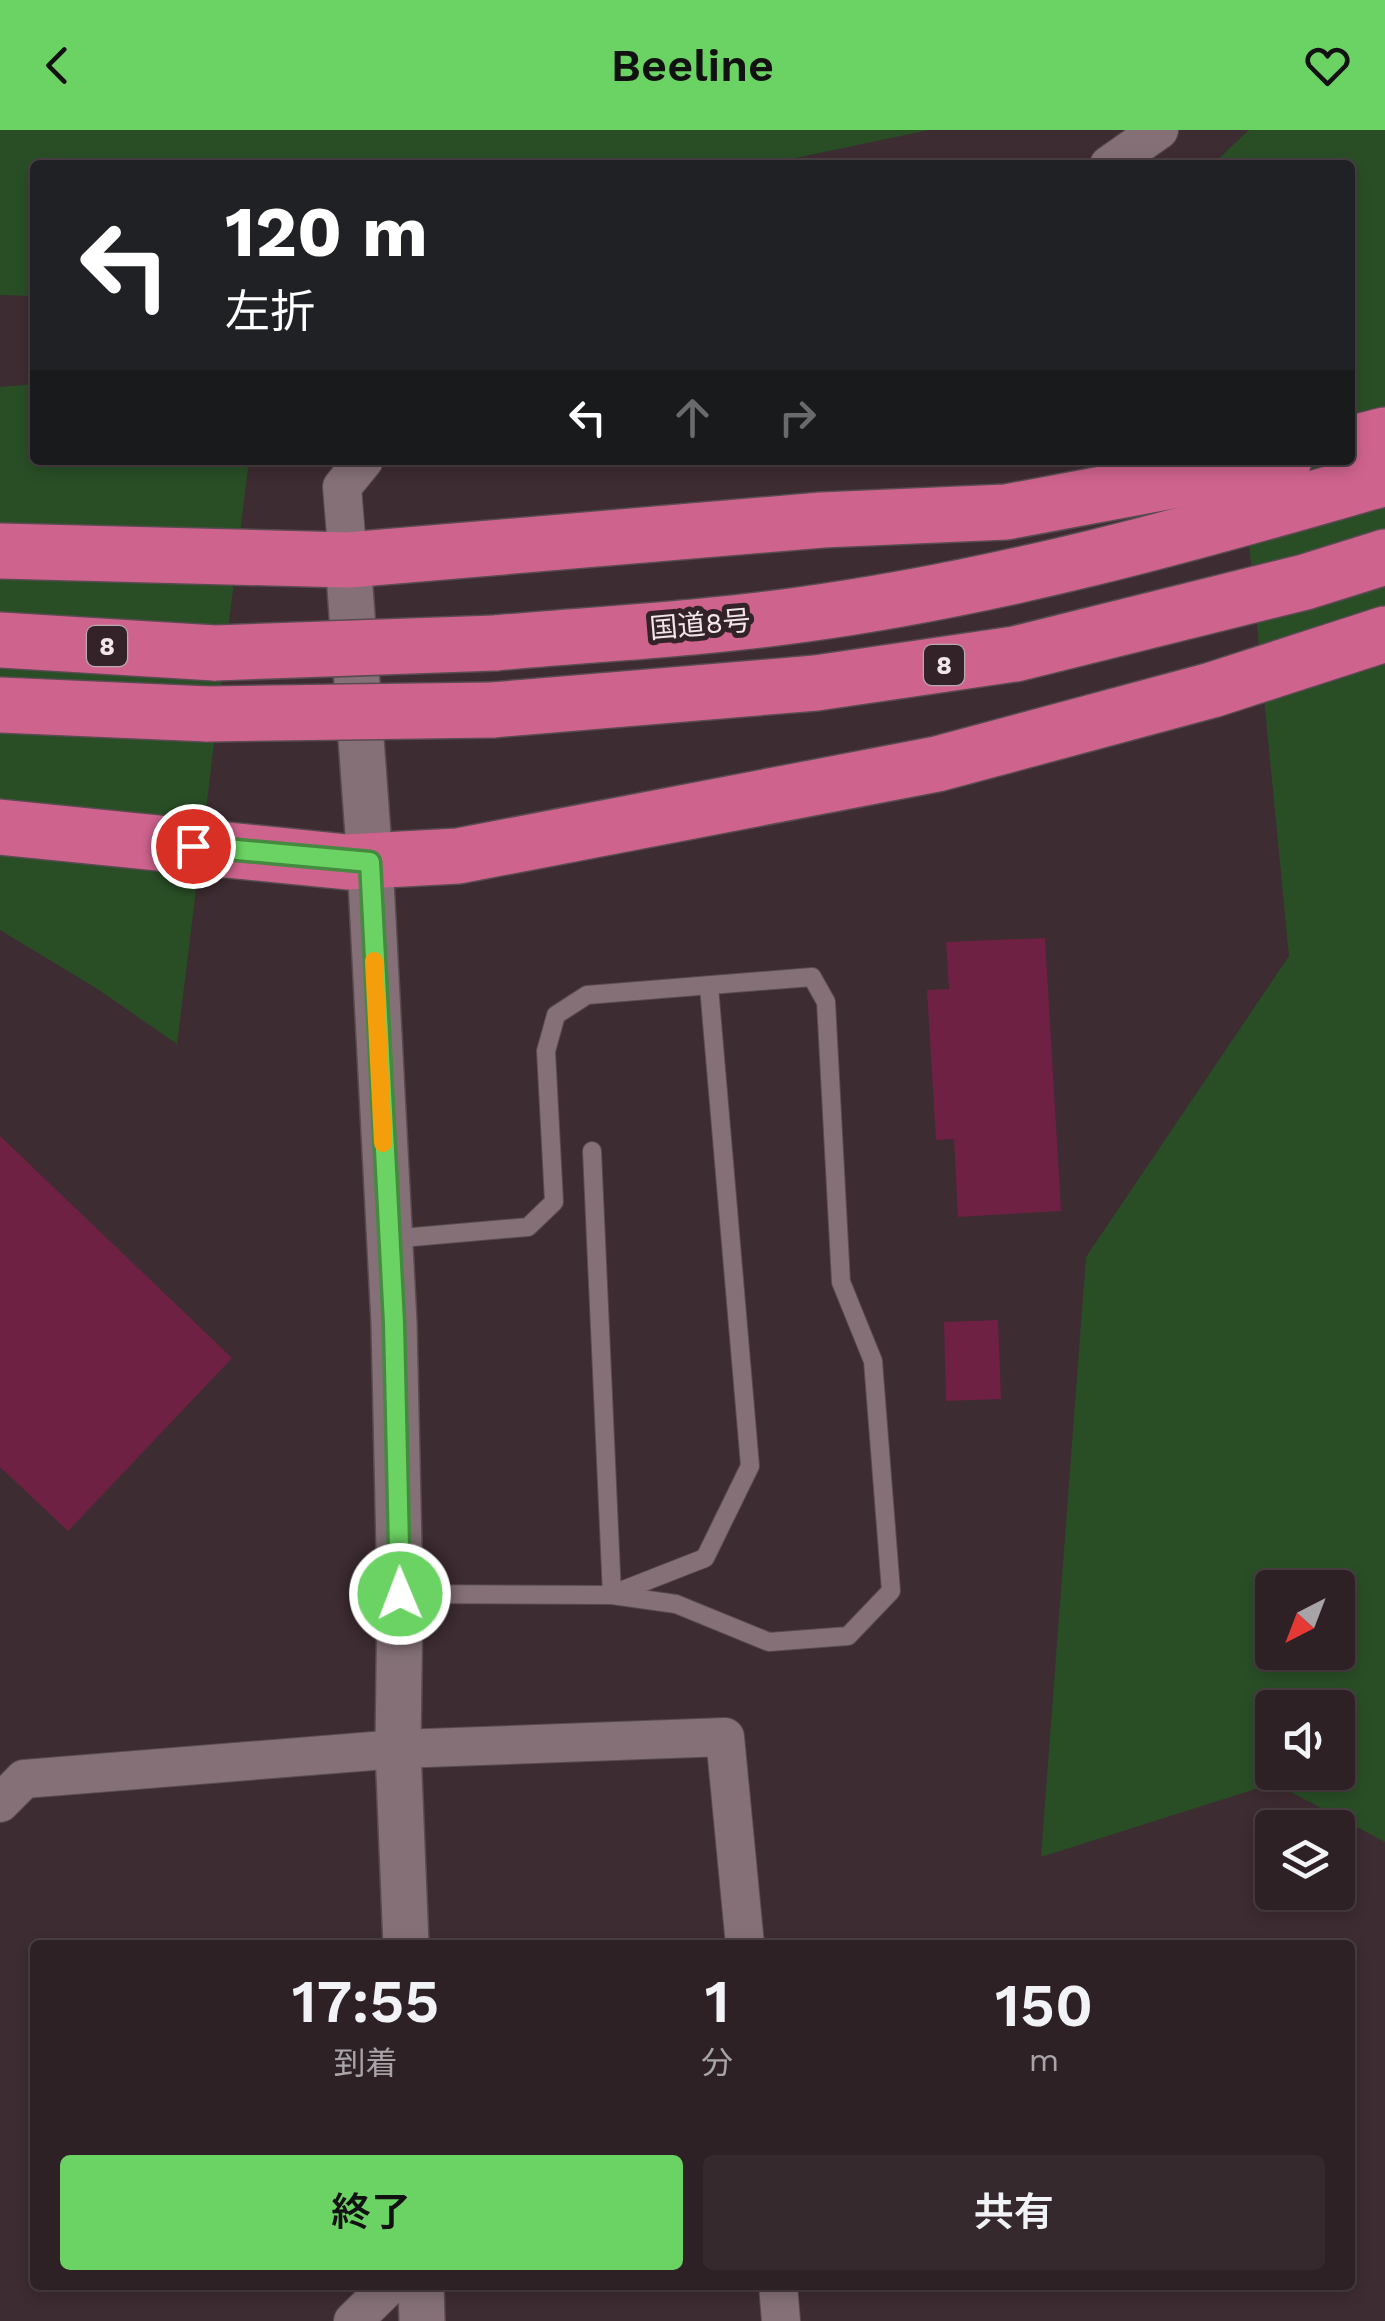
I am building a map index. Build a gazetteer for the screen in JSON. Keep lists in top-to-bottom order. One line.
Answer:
{"streets":{"highway":["国道8号","8"]},"north":"bottom left","page":{"header":"Beeline","turn":["120 m","左折"],"eta":["17:55","到着","1","分","150","m"],"buttons":["終了","共有"]}}
